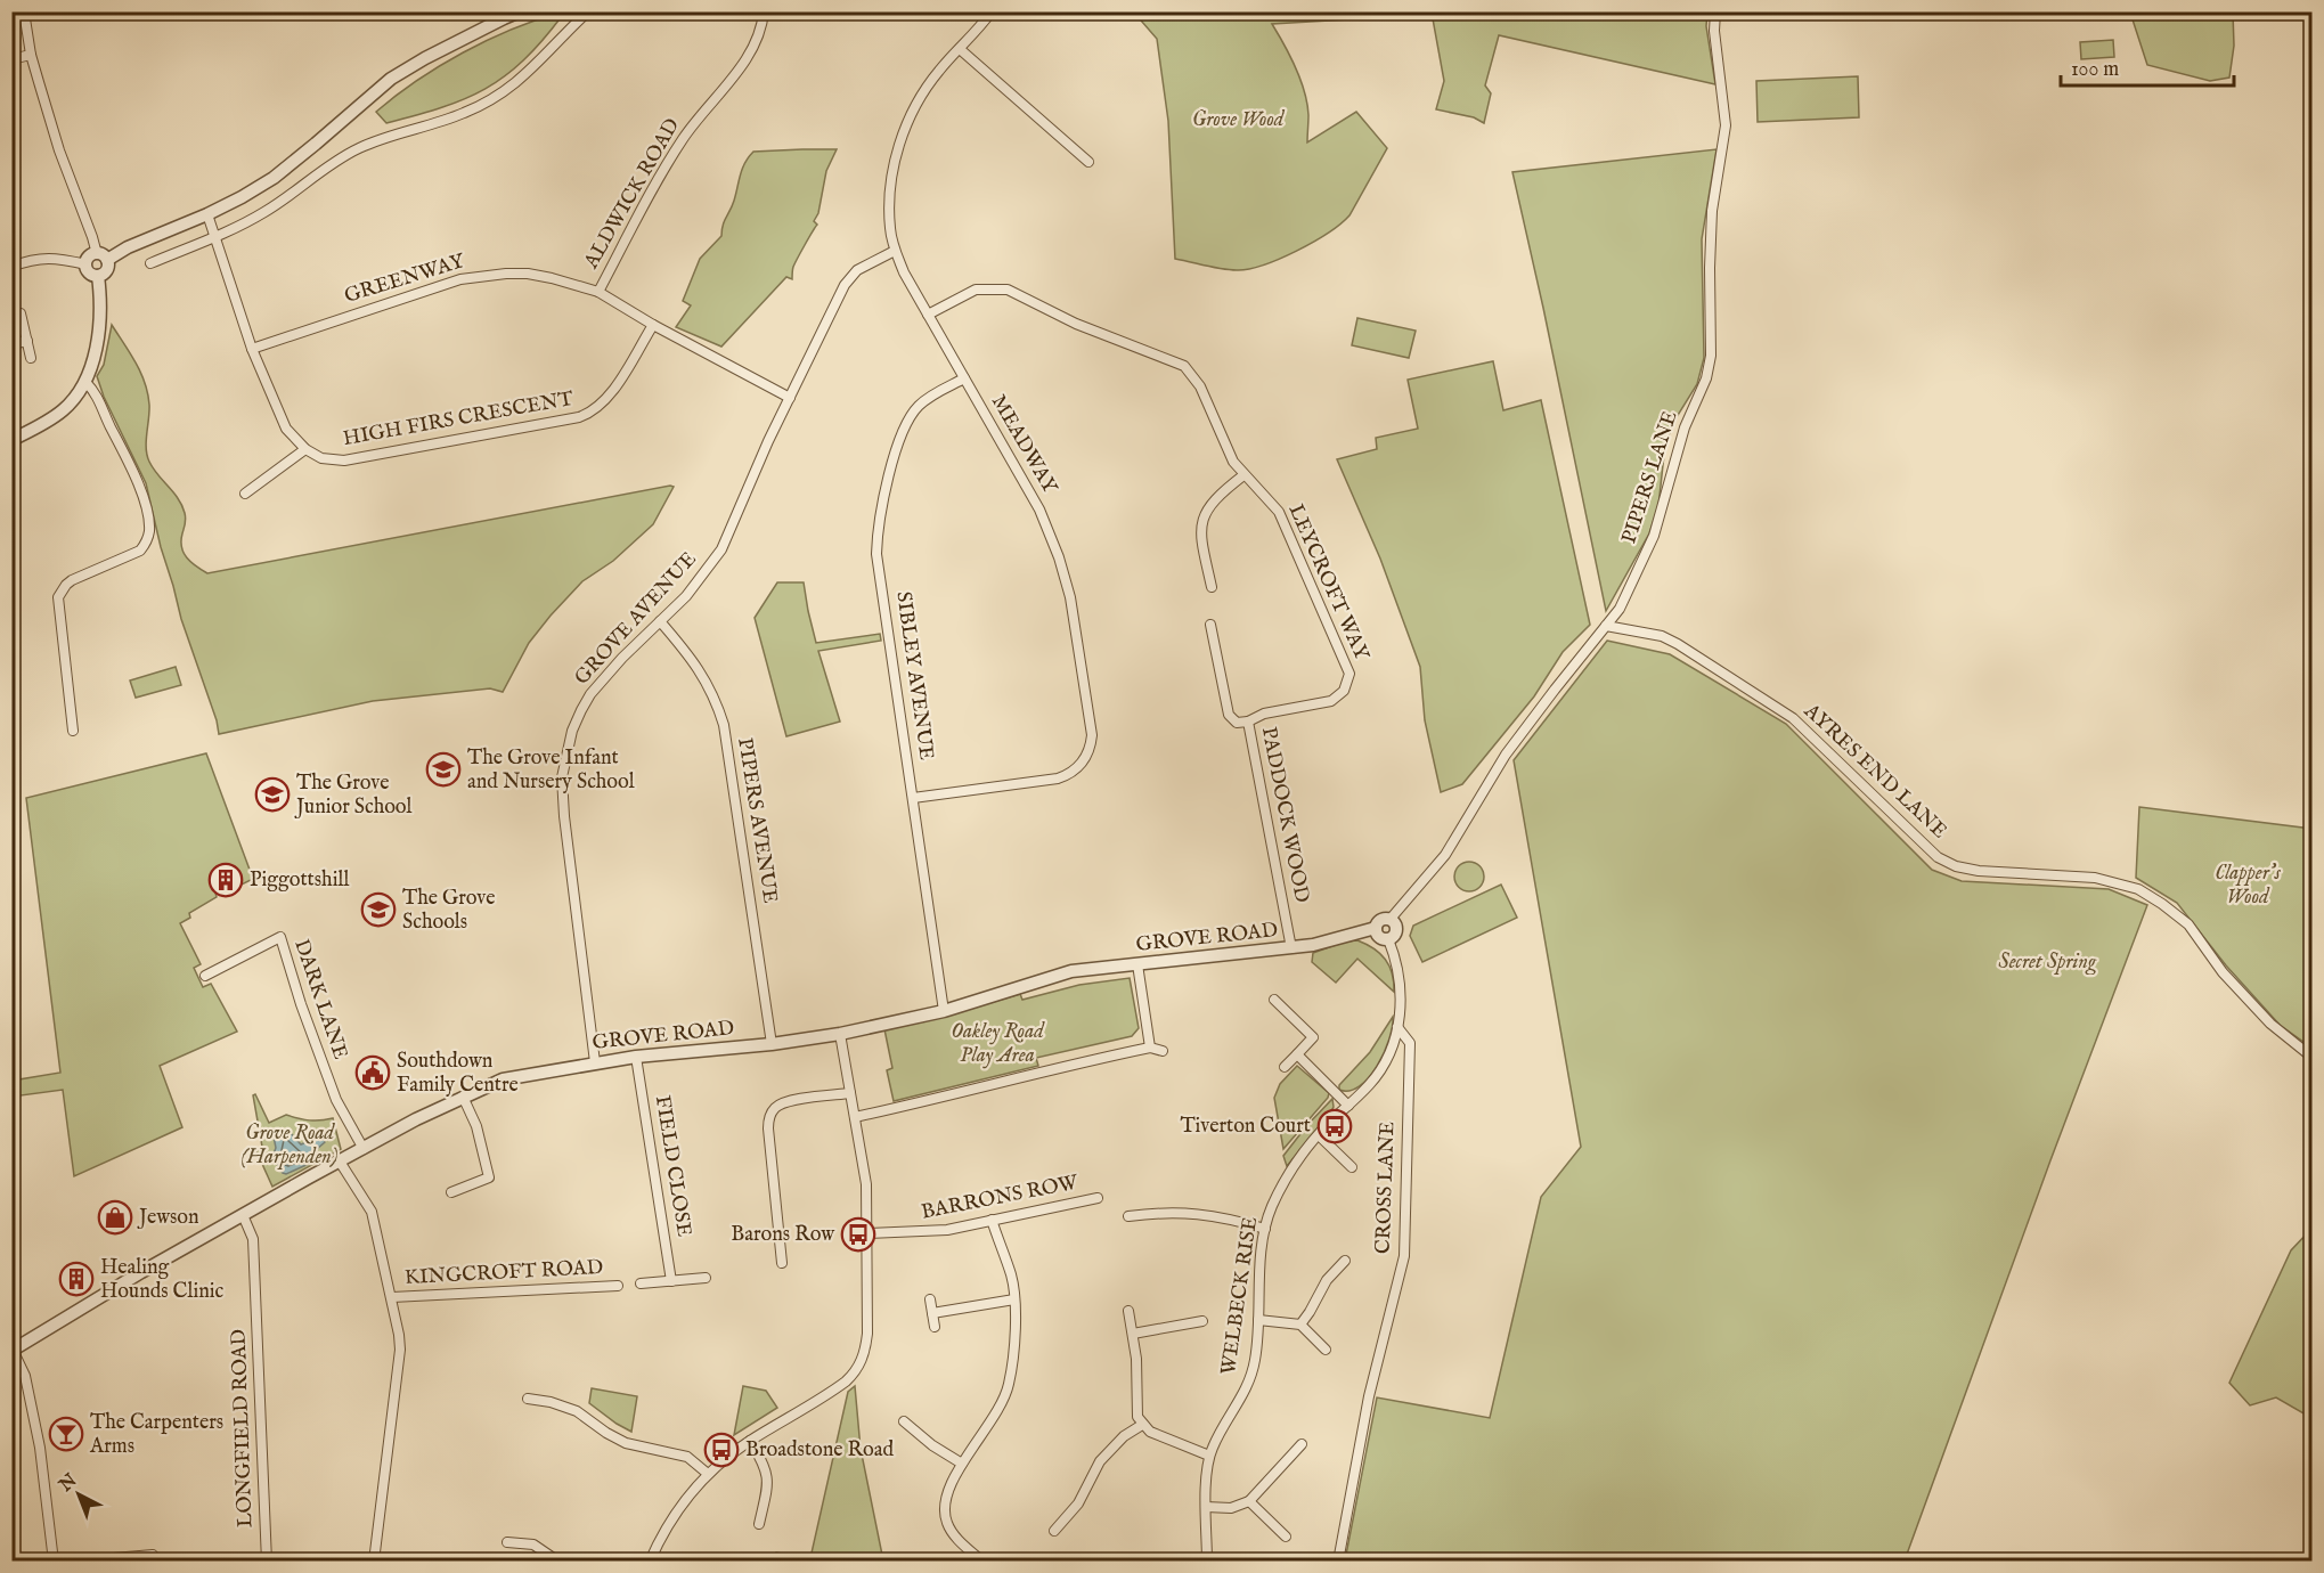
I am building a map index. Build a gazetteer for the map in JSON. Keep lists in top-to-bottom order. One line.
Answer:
{"streets":{"street":["ALDWICK ROAD","GREENWAY","HIGH FIRS CRESCENT","MEADWAY","PIPERS LANE","LEYCROFT WAY","GROVE AVENUE","SIBLEY AVENUE","AYRES END LANE","PADDOCK WOOD","PIPERS AVENUE","GROVE ROAD","DARK LANE","FIELD CLOSE","CROSS LANE","BARRONS ROW","KINGCROFT ROAD","WELBECK RISE","LONGFIELD ROAD"]},"crossings":[["ALDWICK ROAD","GREENWAY"],["GREENWAY","HIGH FIRS CRESCENT"],["GREENWAY","GROVE AVENUE"],["MEADWAY","LEYCROFT WAY"],["MEADWAY","GROVE AVENUE"],["MEADWAY","SIBLEY AVENUE"],["PIPERS LANE","AYRES END LANE"],["PIPERS LANE","GROVE ROAD"],["PIPERS LANE","CROSS LANE"],["LEYCROFT WAY","PADDOCK WOOD"],["GROVE AVENUE","PIPERS AVENUE"],["GROVE AVENUE","GROVE ROAD"],["SIBLEY AVENUE","GROVE ROAD"],["PADDOCK WOOD","GROVE ROAD"],["PIPERS AVENUE","GROVE ROAD"],["GROVE ROAD","DARK LANE"],["GROVE ROAD","FIELD CLOSE"],["GROVE ROAD","CROSS LANE"],["GROVE ROAD","LONGFIELD ROAD"],["CROSS LANE","WELBECK RISE"]],"parks":["Grove Wood","Clapper's Wood","Secret Spring","Oakley Road Play Area","Grove Road (Harpenden)"],"places":{"school or university":["The Grove Infant and Nursery School","The Grove Junior School","The Grove Schools"],"building":["Piggottshill","Healing Hounds Clinic"],"public building":["Southdown Family Centre"],"bus stop":["Tiverton Court","Barons Row","Broadstone Road"],"shop":["Jewson"],"bar":["The Carpenters Arms"]},"scale_bar":"100 m","north":"top left"}
